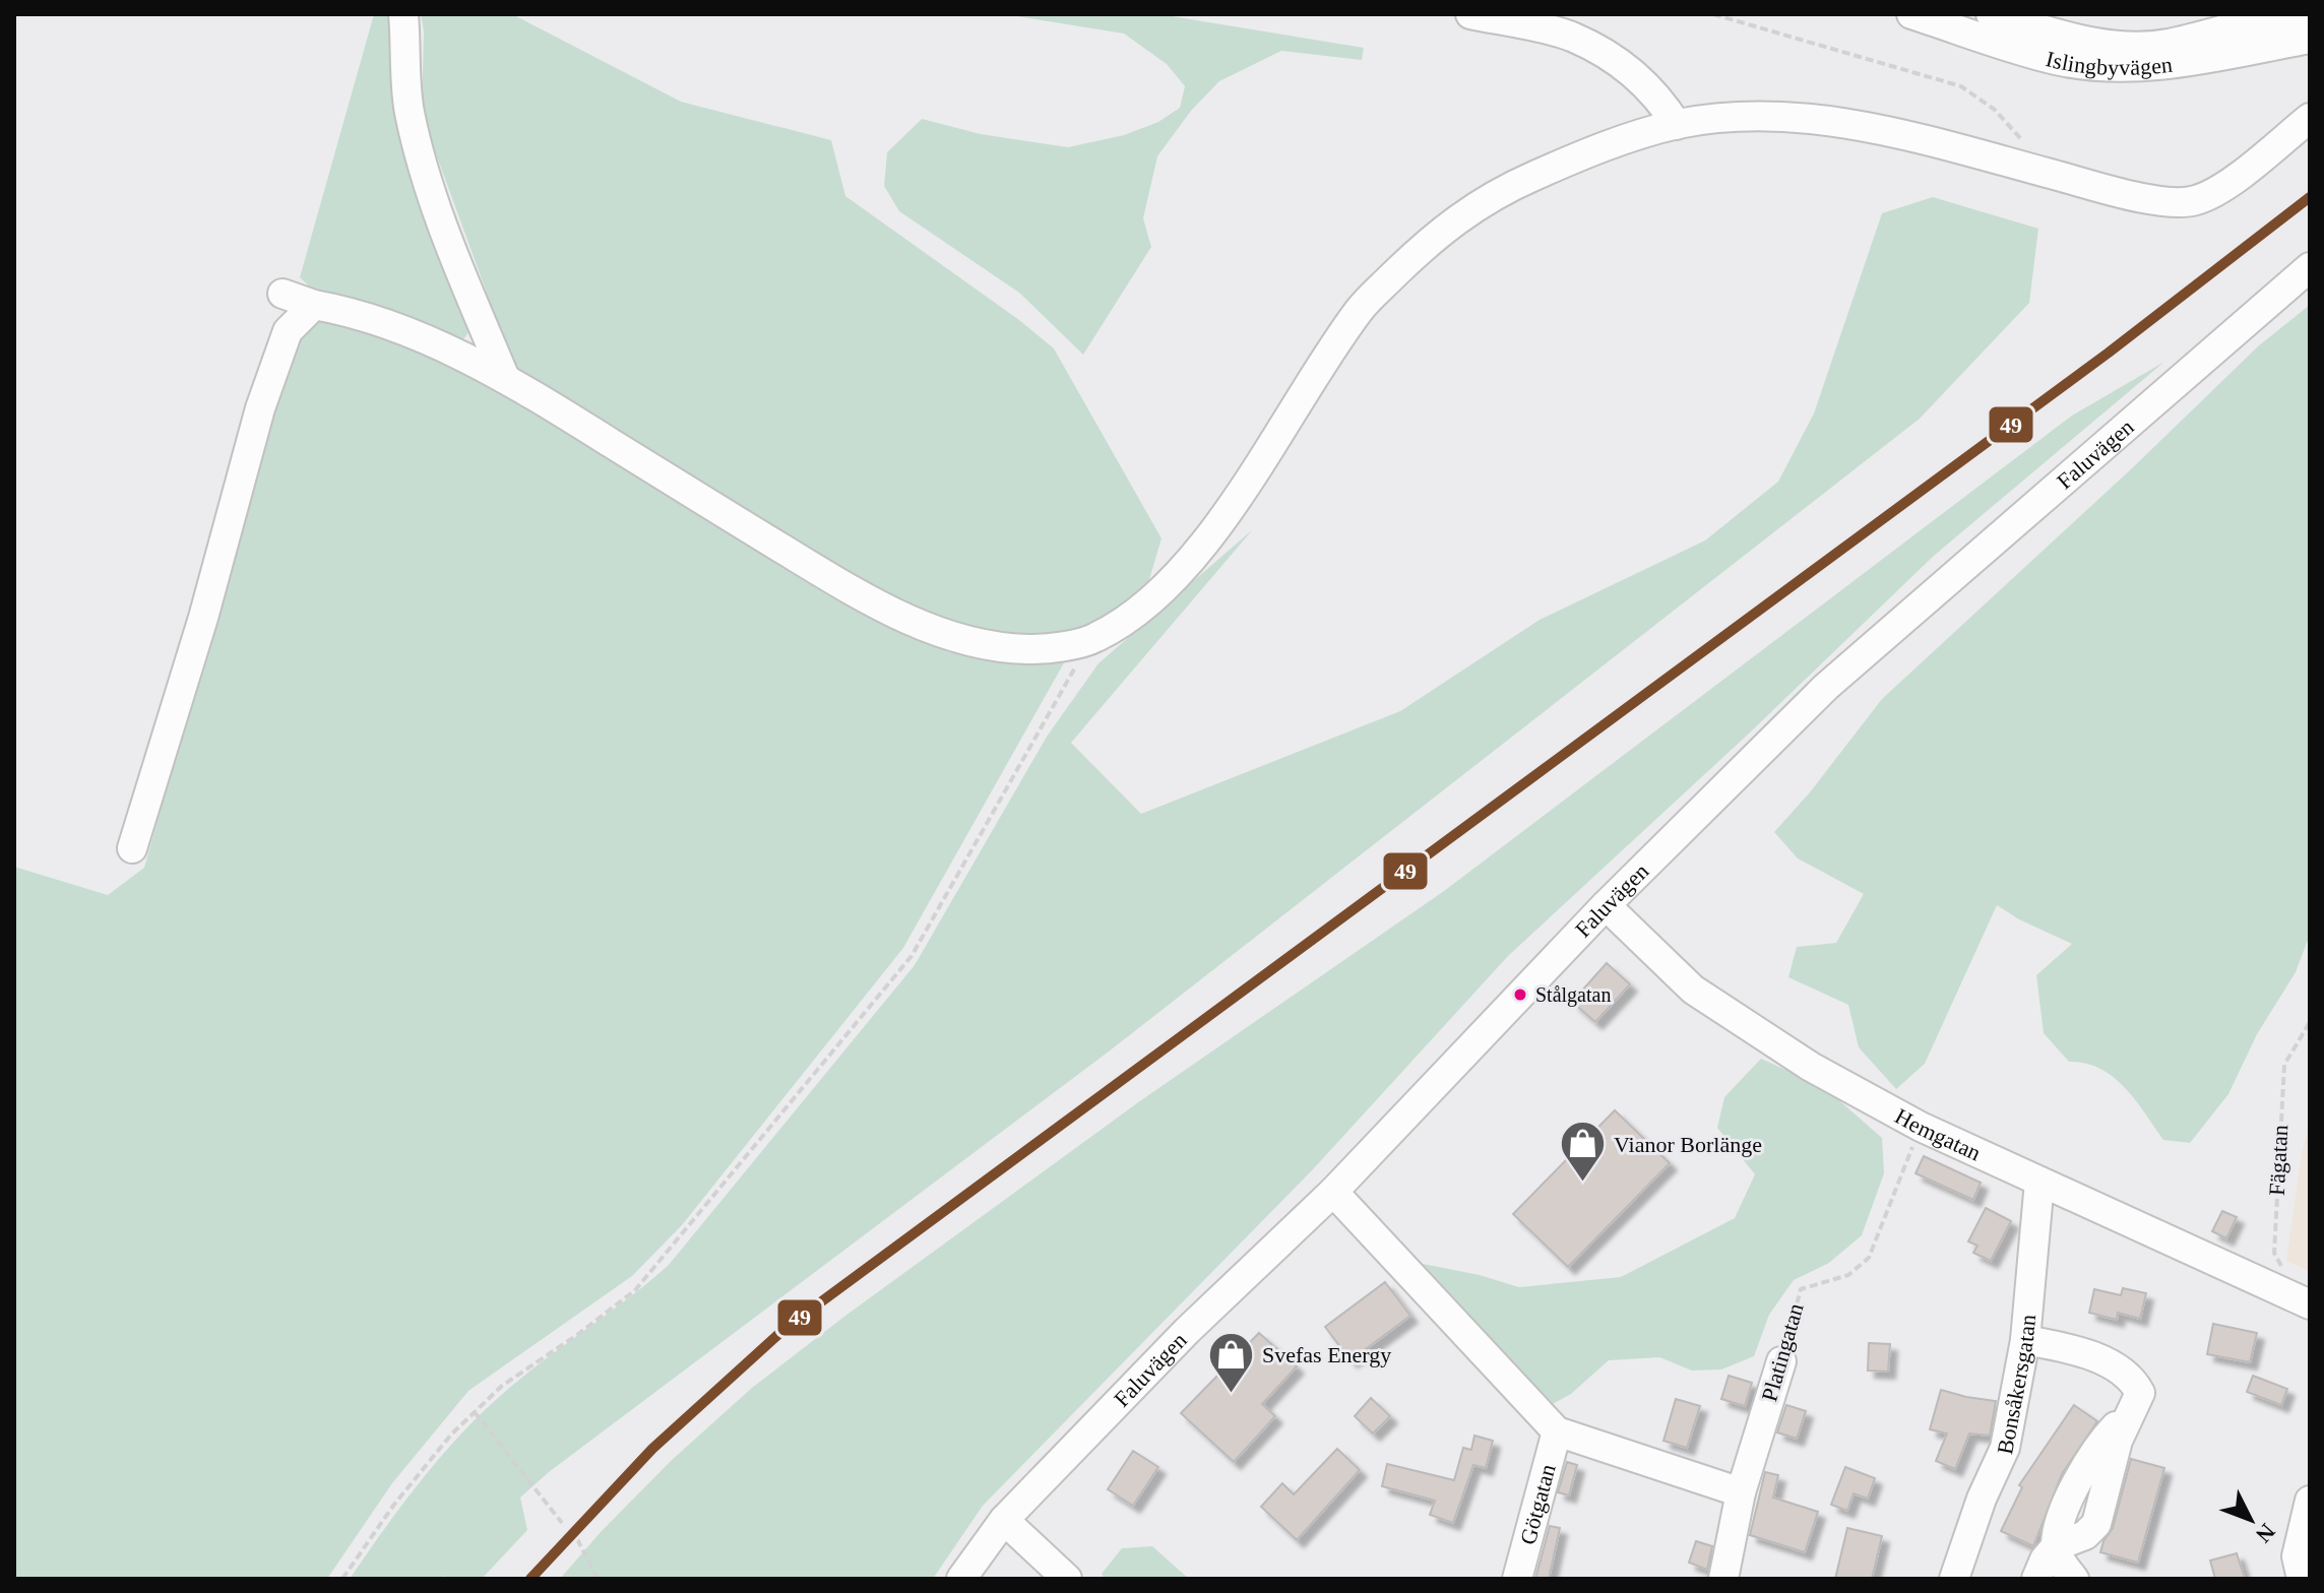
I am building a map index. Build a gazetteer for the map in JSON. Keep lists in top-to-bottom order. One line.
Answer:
{"streets":{"street":["Islingbyvägen","Faluvägen","Hemgatan","Platingatan","Bonsåkersgatan","Götgatan"],"path":["Fägatan"]},"crossings":[["Faluvägen","Hemgatan"],["Hemgatan","Fägatan"],["Hemgatan","Platingatan"],["Hemgatan","Bonsåkersgatan"]],"places":{"other":["Stålgatan"],"shop":["Vianor Borlänge","Svefas Energy"]},"lines":["transit line 49"],"north":"bottom right"}
